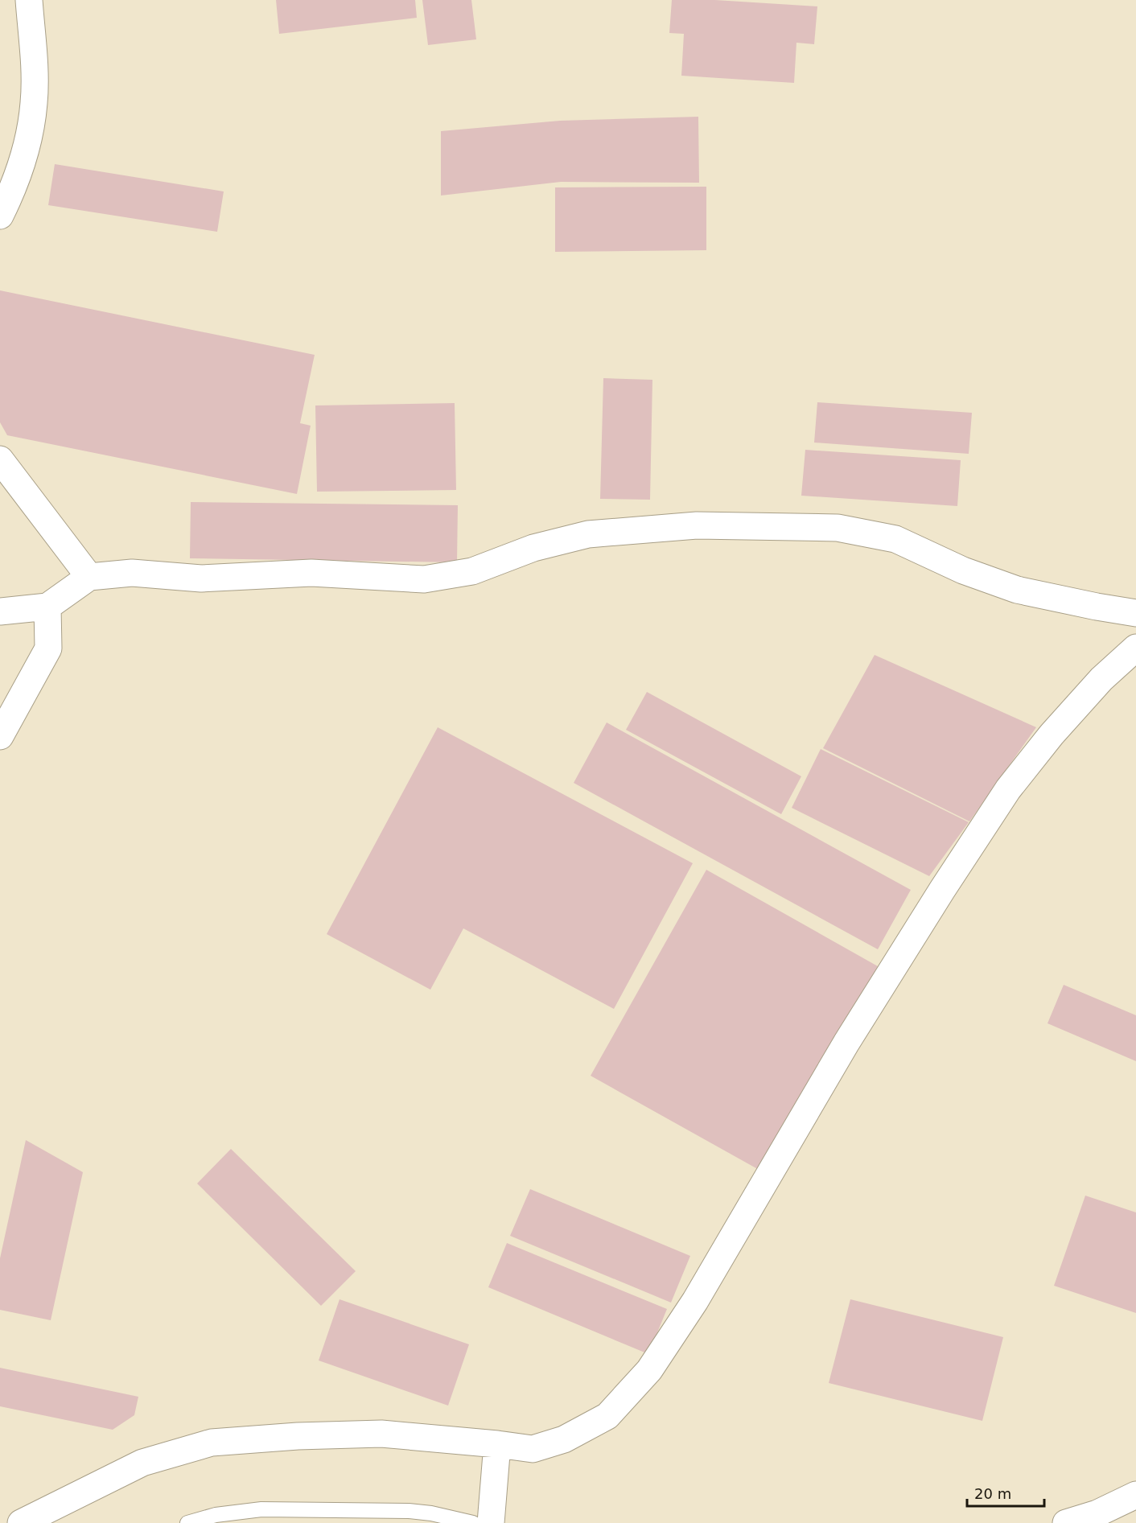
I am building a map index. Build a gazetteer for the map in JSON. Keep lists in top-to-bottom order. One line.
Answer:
{"scale_bar":"20 m"}
